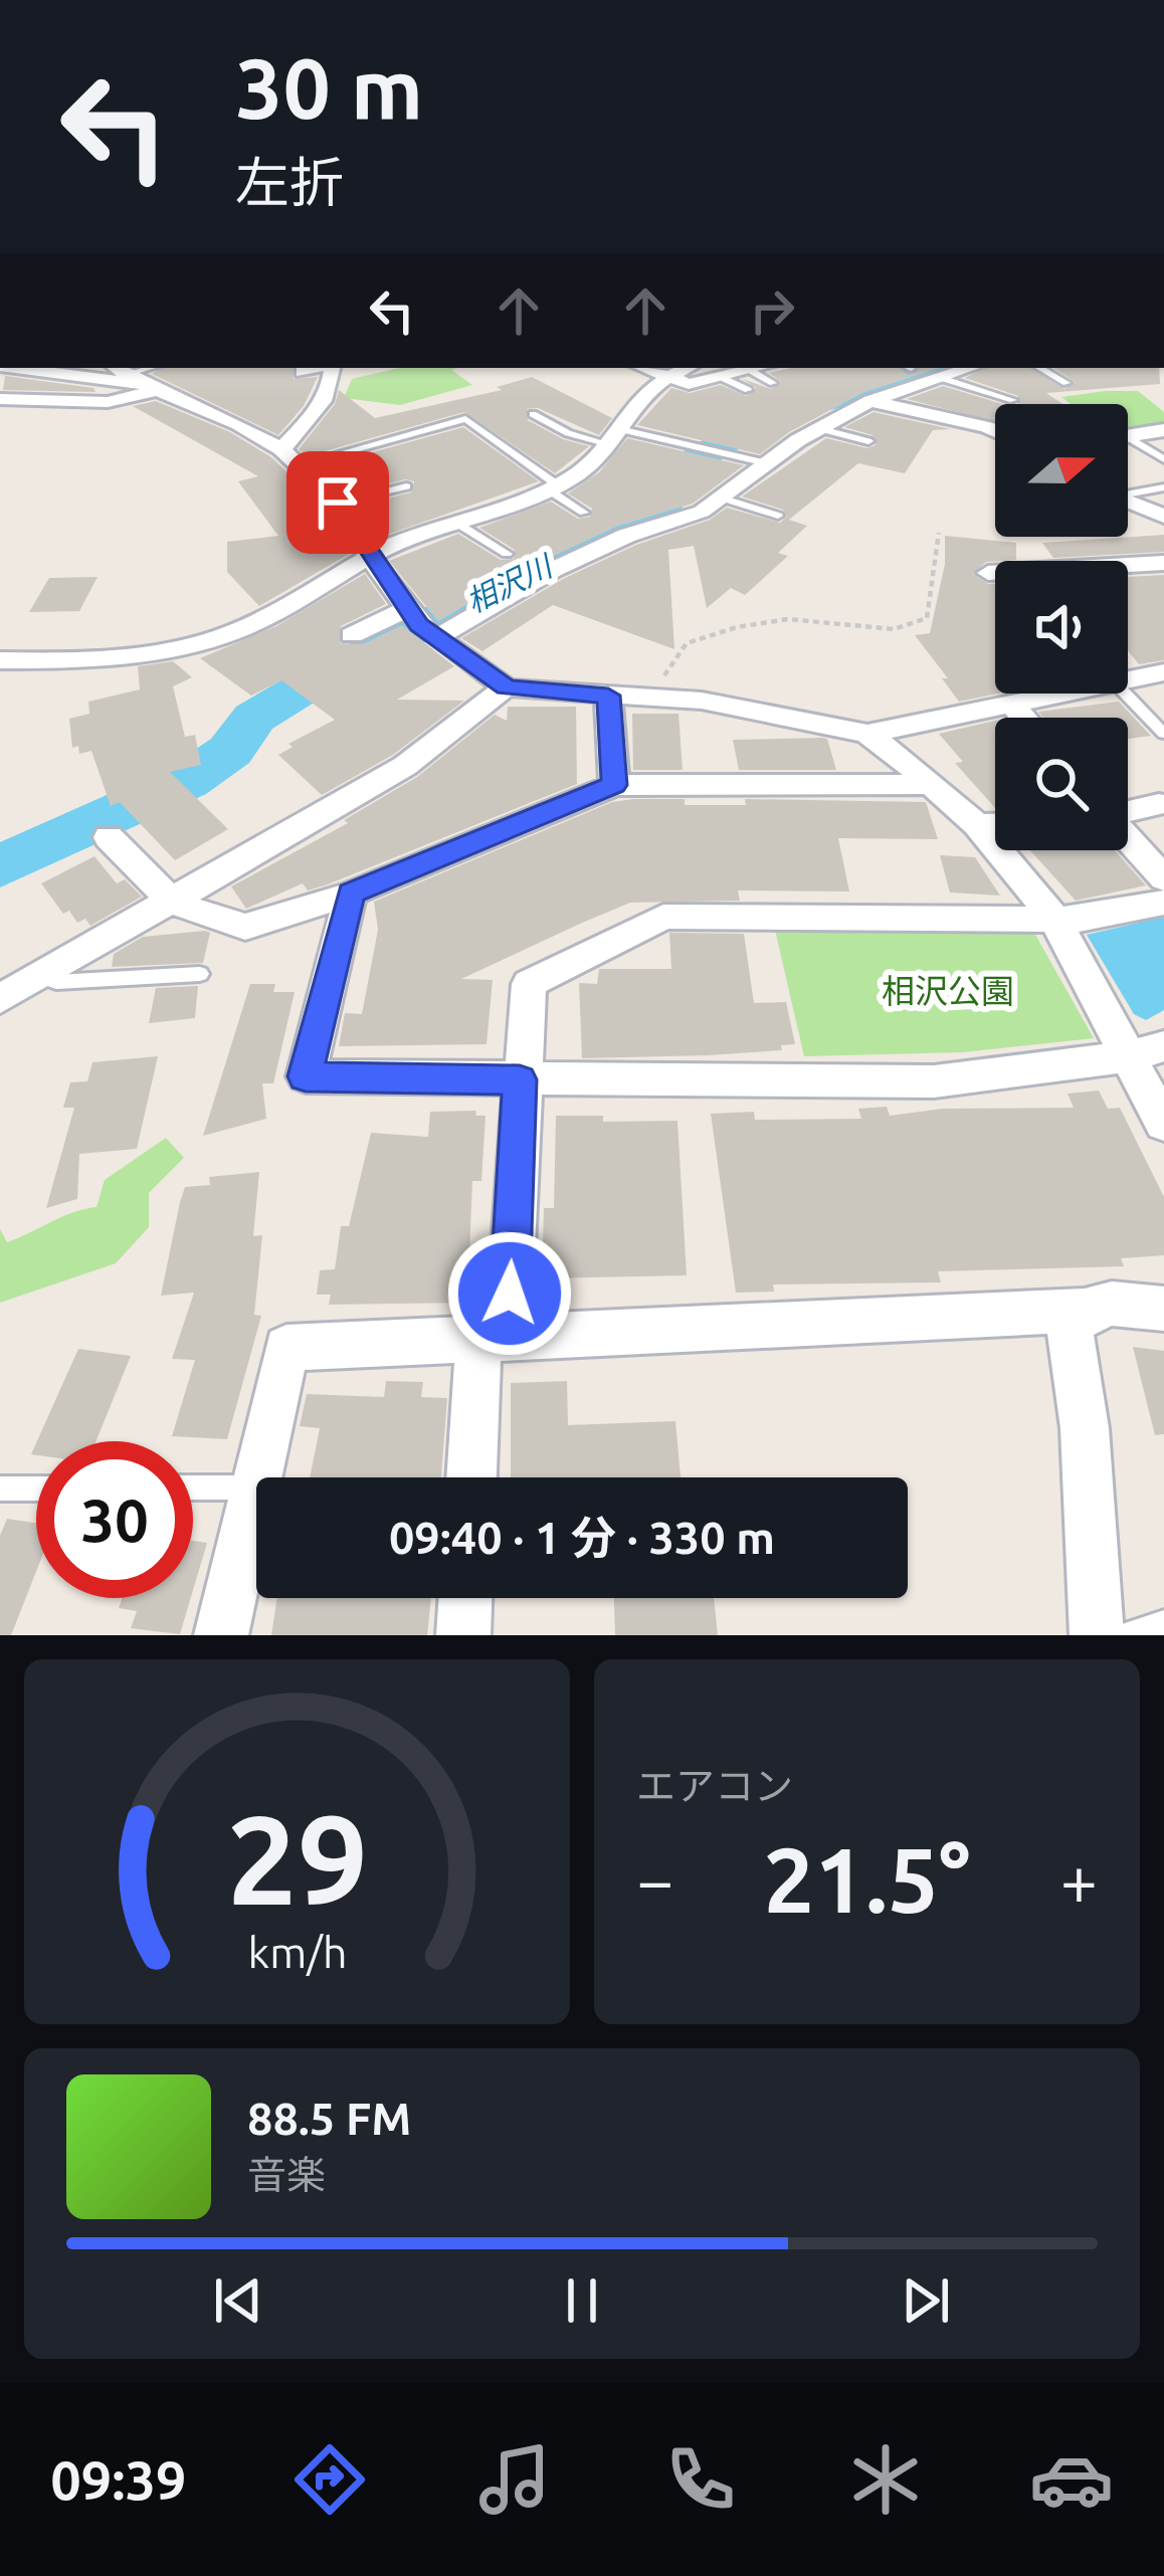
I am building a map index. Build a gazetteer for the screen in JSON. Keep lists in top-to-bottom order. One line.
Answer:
{"water":["相沢川"],"parks":["相沢公園"],"north":"right","page":{"turn":["30 m","左折"],"limit":"30","trip":"09:40 · 1 分 · 330 m","tile":"エアコン","heat":["−","21.5°","+"],"song":["88.5 FM","音楽"],"tabs":"09:39","gauge":["29","km/h"]}}
